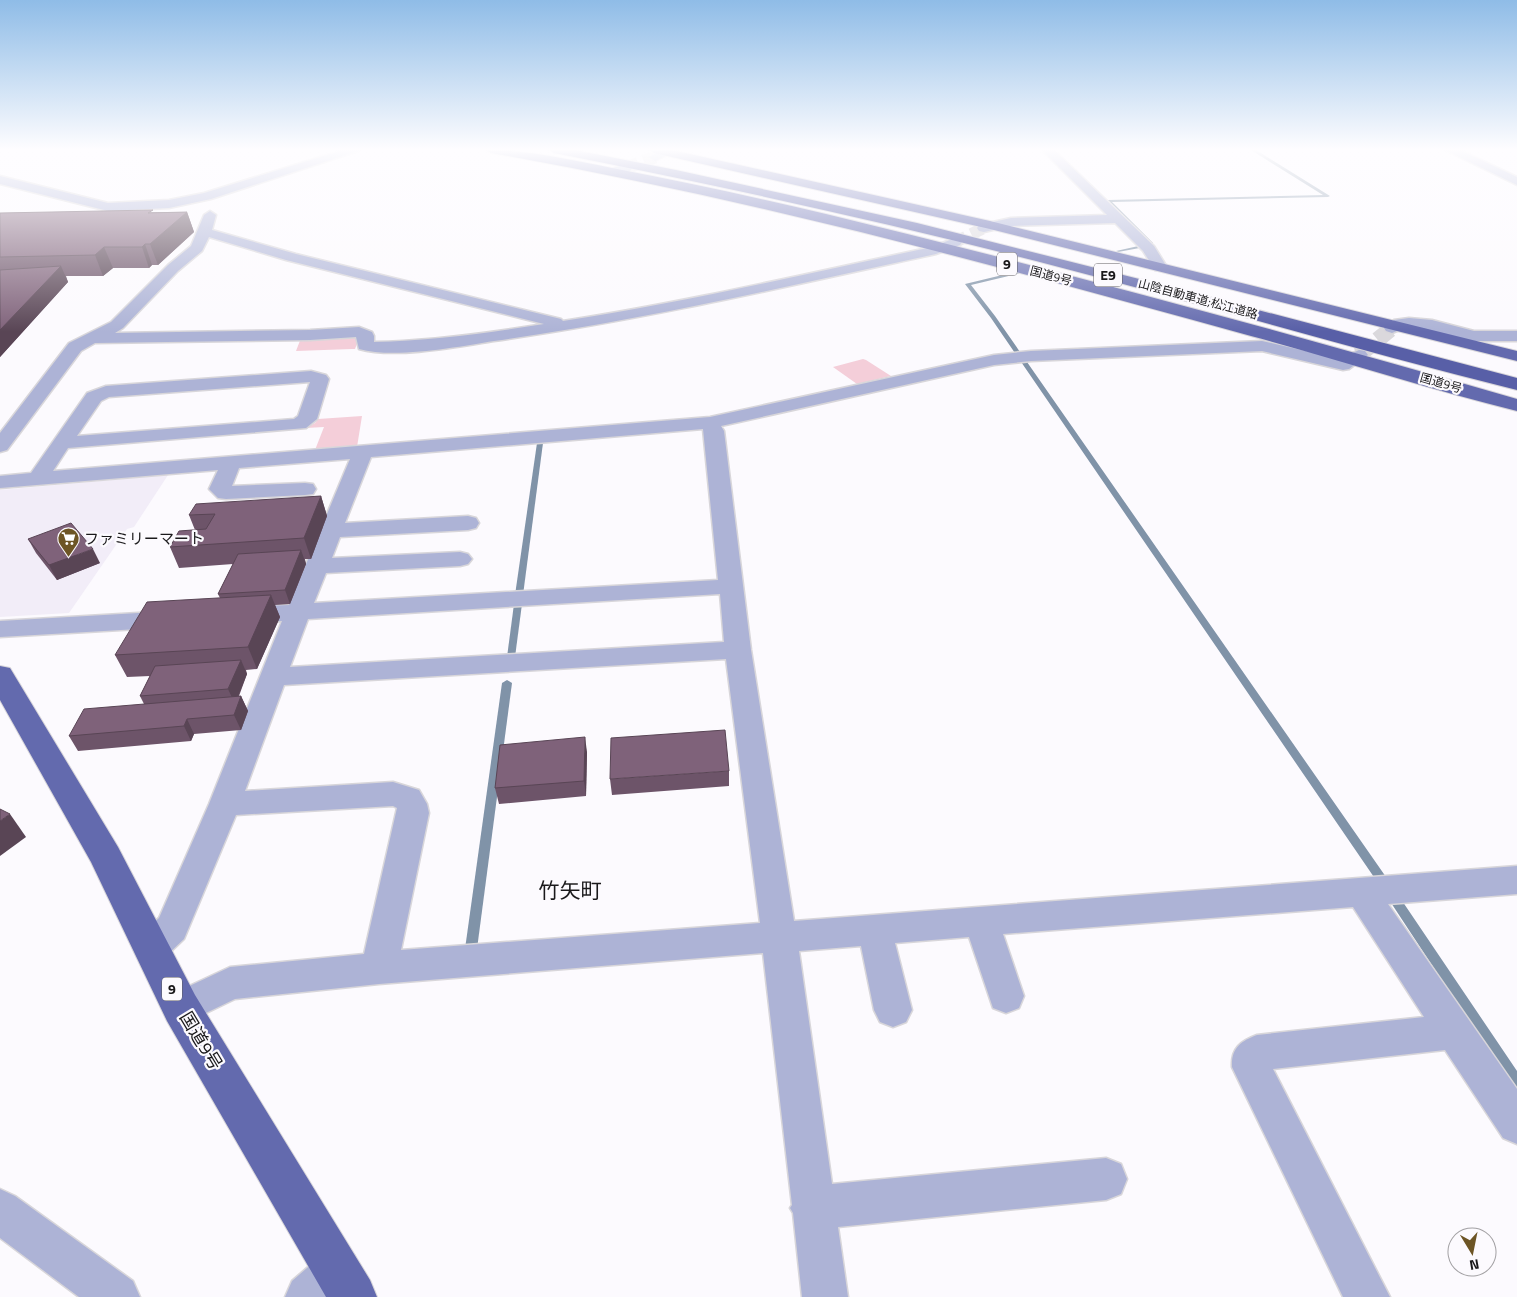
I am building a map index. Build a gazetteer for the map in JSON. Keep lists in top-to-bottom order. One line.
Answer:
{"streets":{"highway":["9","E9","国道9号","山陰自動車道;松江道路"]},"districts":["竹矢町"],"places":{"supermarket":["ファミリーマート"]},"north":"bottom"}
